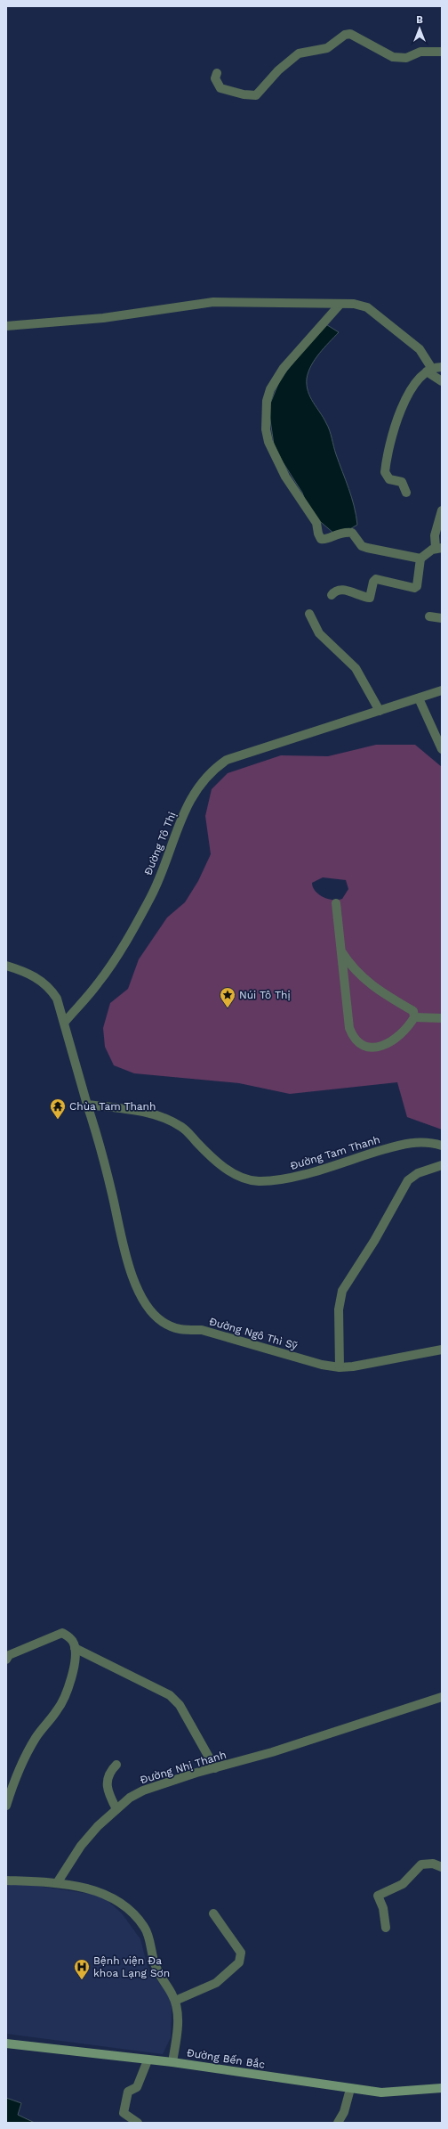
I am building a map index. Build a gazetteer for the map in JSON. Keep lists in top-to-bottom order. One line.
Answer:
{"streets":{"main road":["Đường Bến Bắc"],"street":["Đường Tô Thị","Đường Tam Thanh","Đường Ngô Thì Sỹ","Đường Nhị Thanh"]},"crossings":[["Đường Tam Thanh","Đường Ngô Thì Sỹ"]],"places":{"place":["Núi Tô Thị"],"temple":["Chùa Tam Thanh"],"hospital":["Bệnh viện Đa khoa Lạng Sơn"]},"north":"top"}
